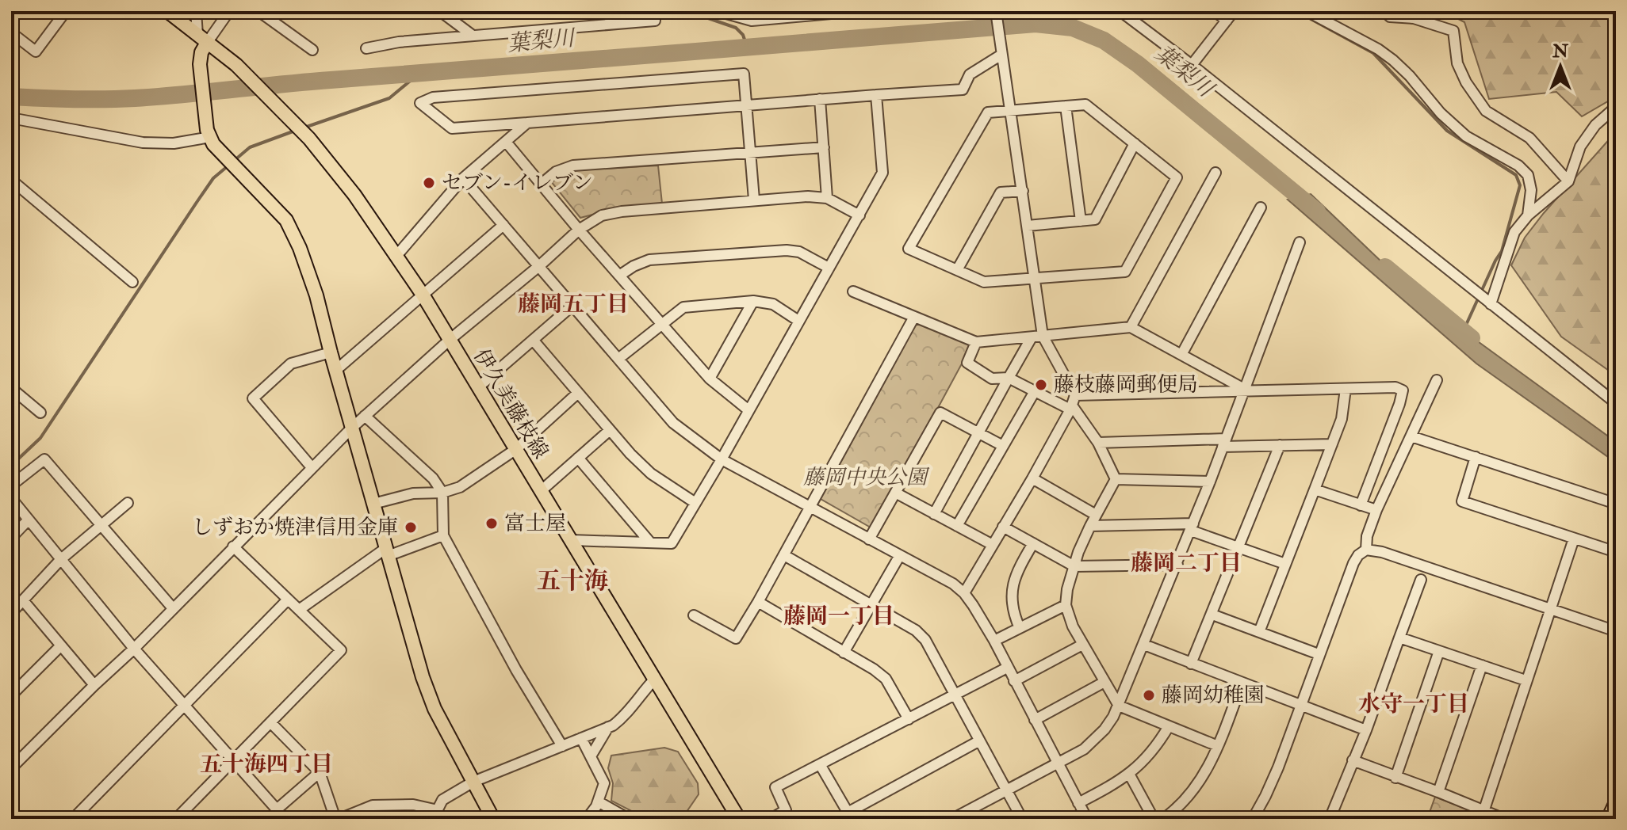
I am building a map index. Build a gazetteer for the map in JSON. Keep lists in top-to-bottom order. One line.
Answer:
{"streets":{"main road":["伊久美藤枝線"]},"districts":["藤岡五丁目","藤岡二丁目","五十海","藤岡一丁目","水守一丁目","五十海四丁目"],"water":["葉梨川"],"parks":["藤岡中央公園"],"places":["セブン-イレブン","藤枝藤岡郵便局","富士屋","しずおか焼津信用金庫","藤岡幼稚園"],"north":"top"}
